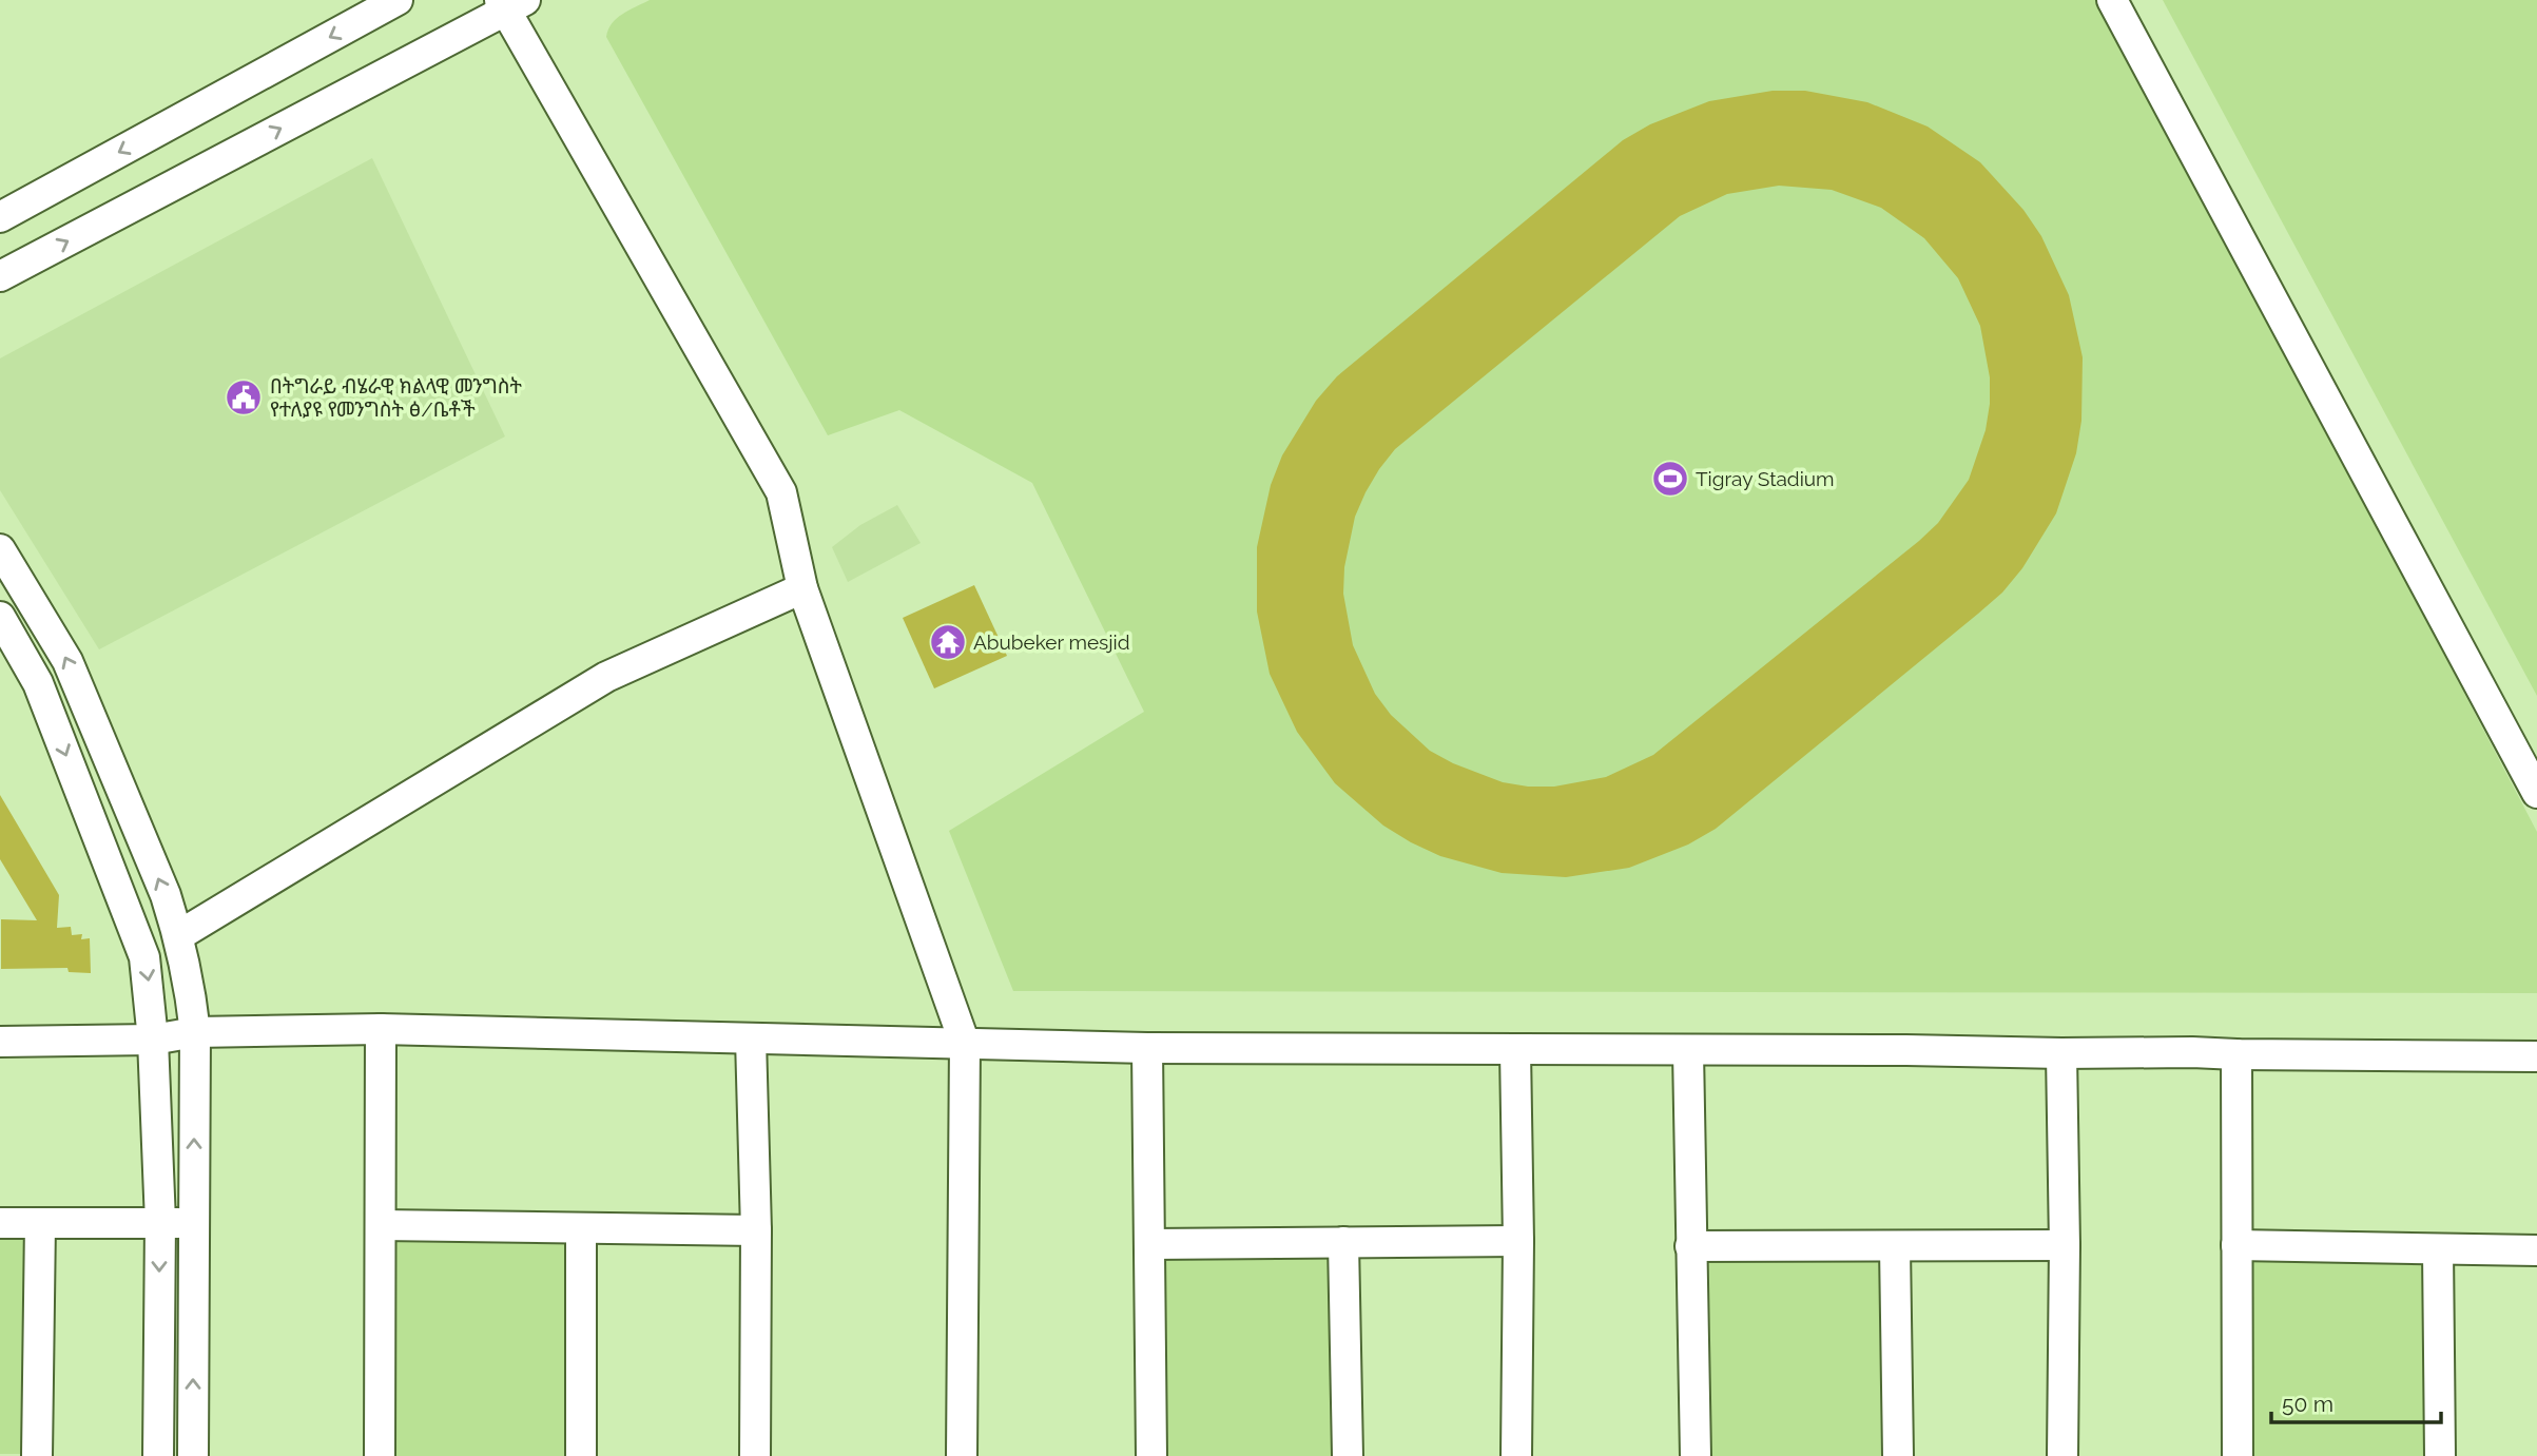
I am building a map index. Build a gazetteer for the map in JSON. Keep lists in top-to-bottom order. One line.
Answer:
{"places":{"public building":["በትግራይ ብሄራዊ ክልላዊ መንግስት የተለያዩ የመንግስት ፅ/ቤቶች"],"sports":["Tigray Stadium"],"temple":["Abubeker mesjid"]},"scale_bar":"50 m"}
